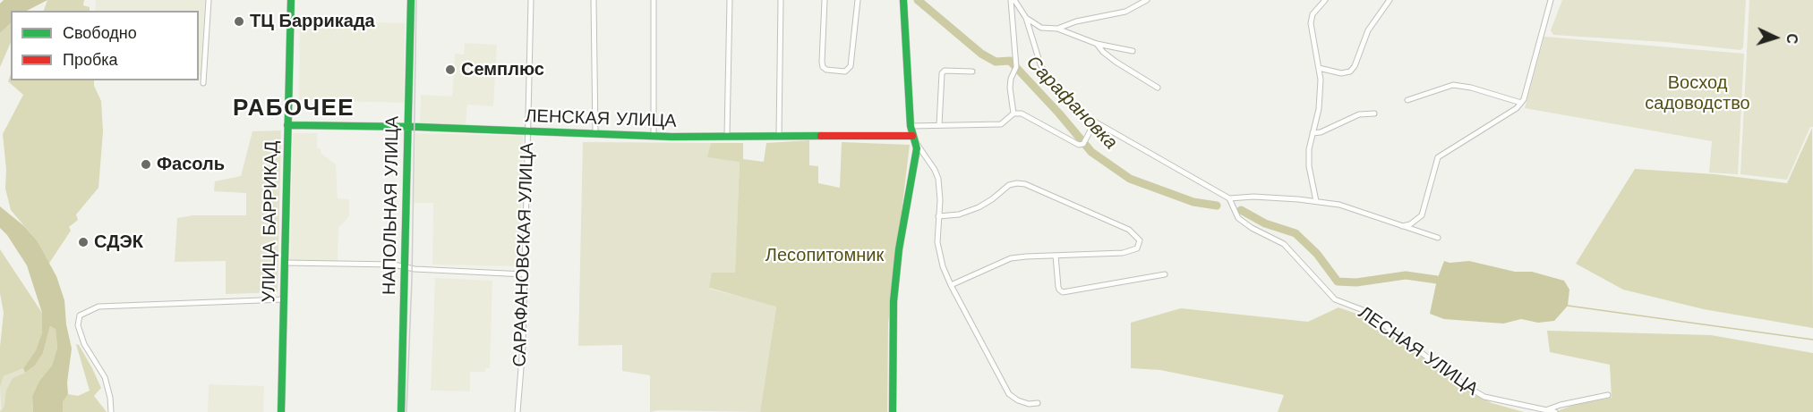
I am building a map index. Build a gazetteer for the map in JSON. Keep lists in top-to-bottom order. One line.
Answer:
{"streets":{"street":["ЛЕНСКАЯ УЛИЦА","НАПОЛЬНАЯ УЛИЦА","УЛИЦА БАРРИКАД","САРАФАНОВСКАЯ УЛИЦА","ЛЕСНАЯ УЛИЦА"]},"crossings":[["ЛЕНСКАЯ УЛИЦА","НАПОЛЬНАЯ УЛИЦА"],["ЛЕНСКАЯ УЛИЦА","УЛИЦА БАРРИКАД"],["ЛЕНСКАЯ УЛИЦА","САРАФАНОВСКАЯ УЛИЦА"]],"districts":["РАБОЧЕЕ"],"water":["Сарафановка"],"parks":["Восход садоводство","Лесопитомник"],"places":["ТЦ Баррикада","Семплюс","Фасоль","СДЭК"],"legend":["Свободно","Пробка"],"north":"right"}
